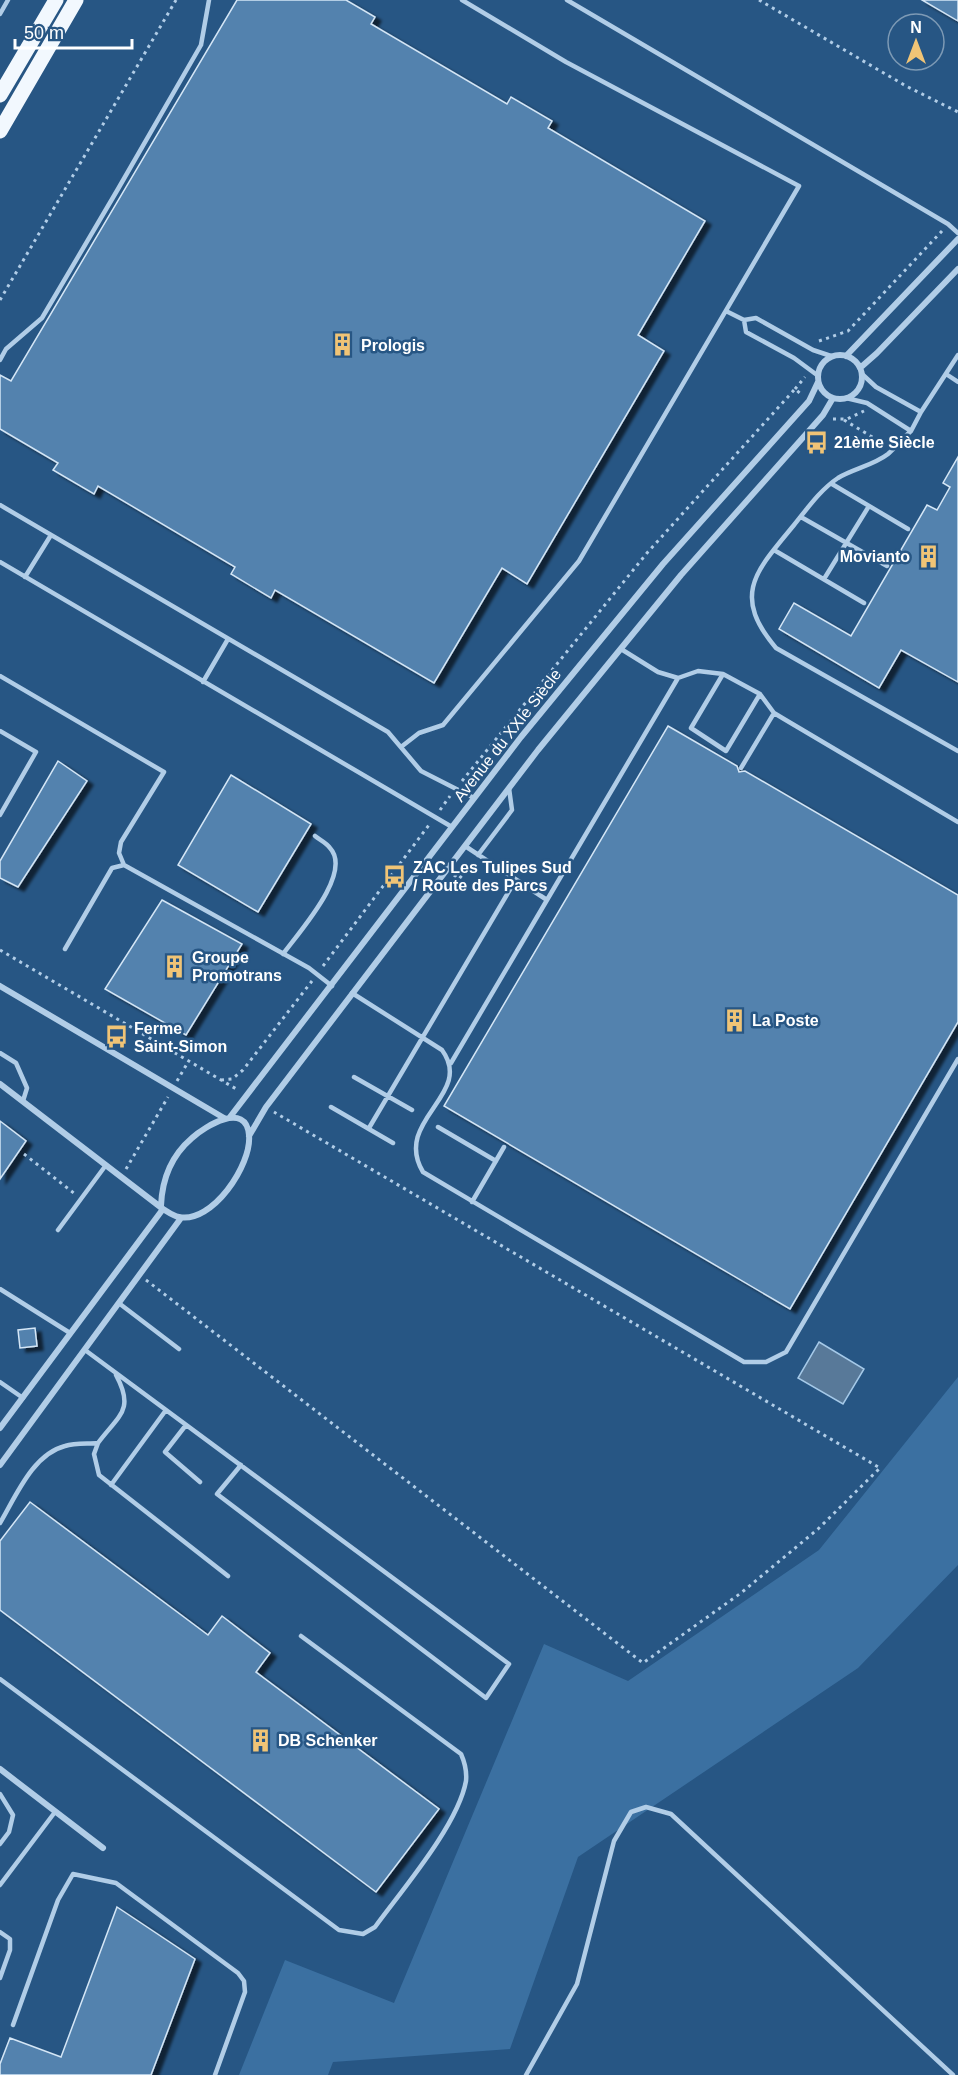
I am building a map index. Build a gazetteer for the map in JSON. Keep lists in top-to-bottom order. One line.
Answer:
{"streets":{"street":["Avenue du XXIe Siècle"]},"places":{"building":["Prologis","Movianto","Groupe Promotrans","La Poste","DB Schenker"],"bus stop":["21ème Siècle","ZAC Les Tulipes Sud / Route des Parcs","Ferme Saint-Simon"]},"scale_bar":"50 m","north":"top"}
